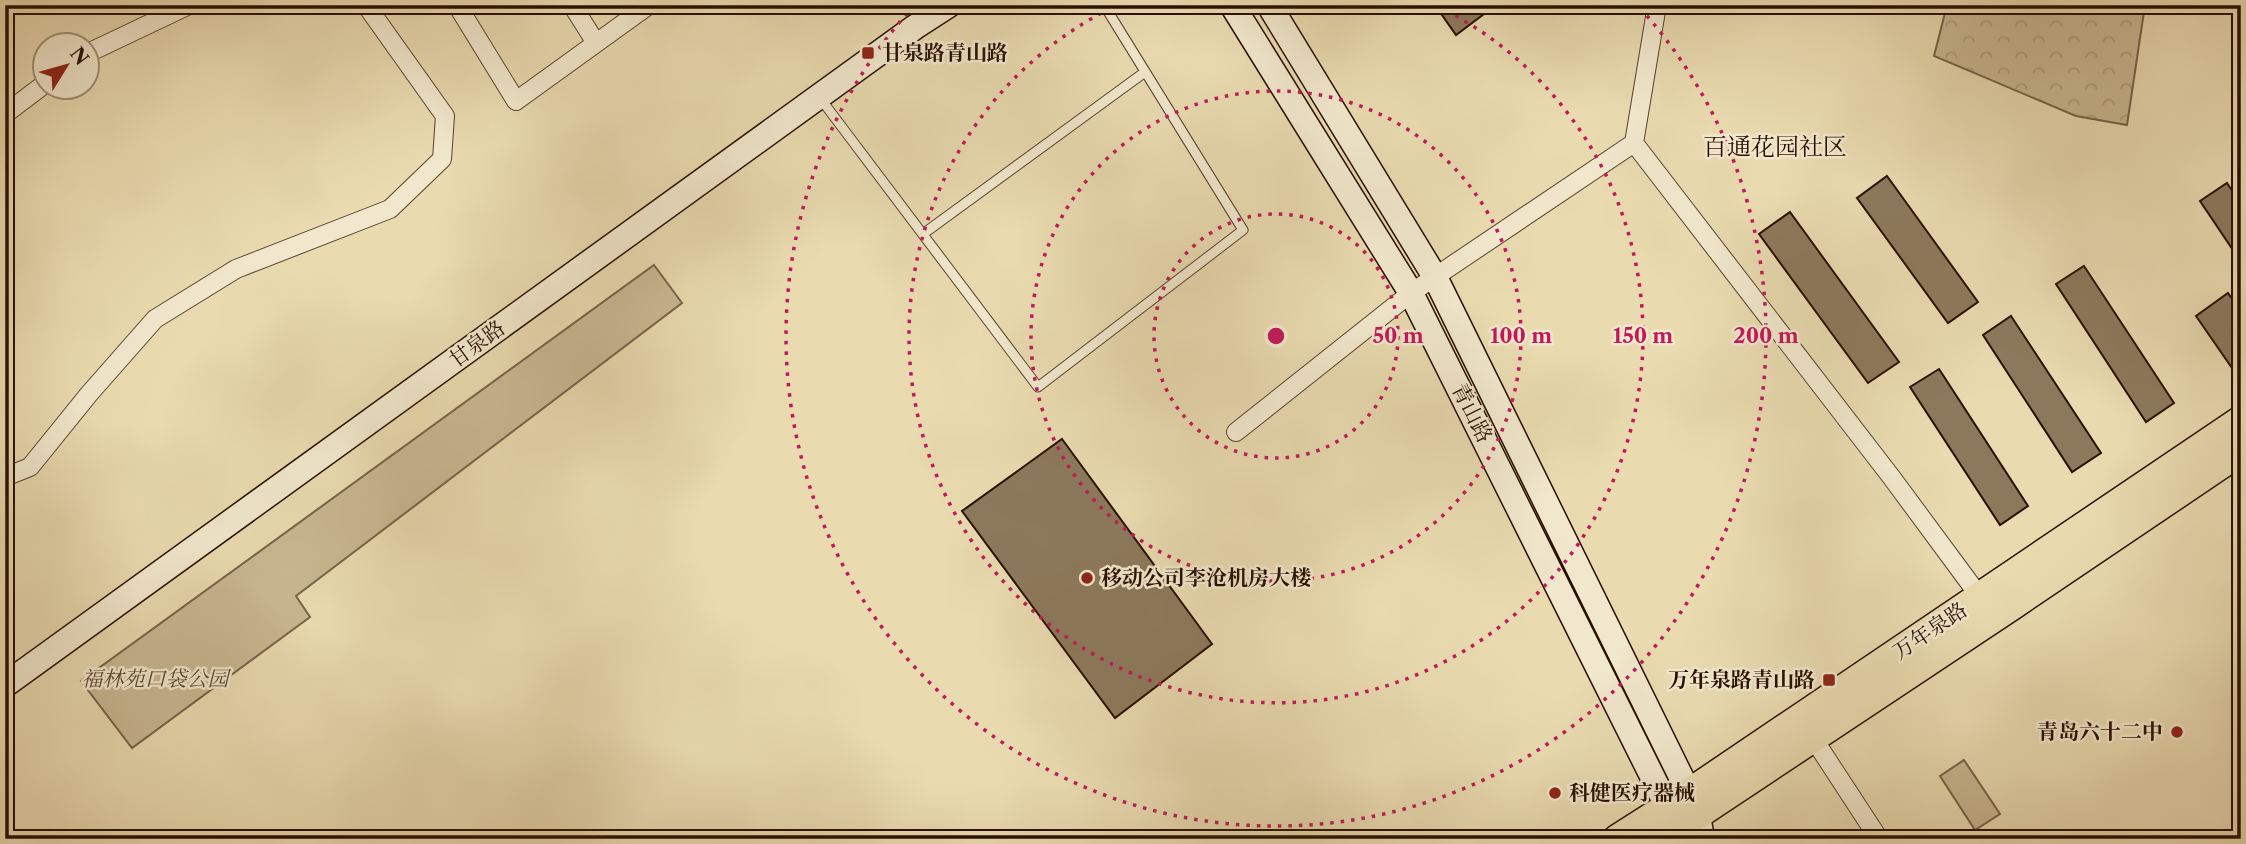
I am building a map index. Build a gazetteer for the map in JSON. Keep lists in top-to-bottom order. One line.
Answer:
{"streets":{"main road":["甘泉路","青山路","万年泉路"]},"crossings":[["青山路","万年泉路"]],"districts":["百通花园社区"],"parks":["福林苑口袋公园"],"places":{"transit":["甘泉路青山路","万年泉路青山路"],"other":["移动公司李沧机房大楼","青岛六十二中","科健医疗器械"]},"north":"top right","rings":["50 m","100 m","150 m","200 m"]}
